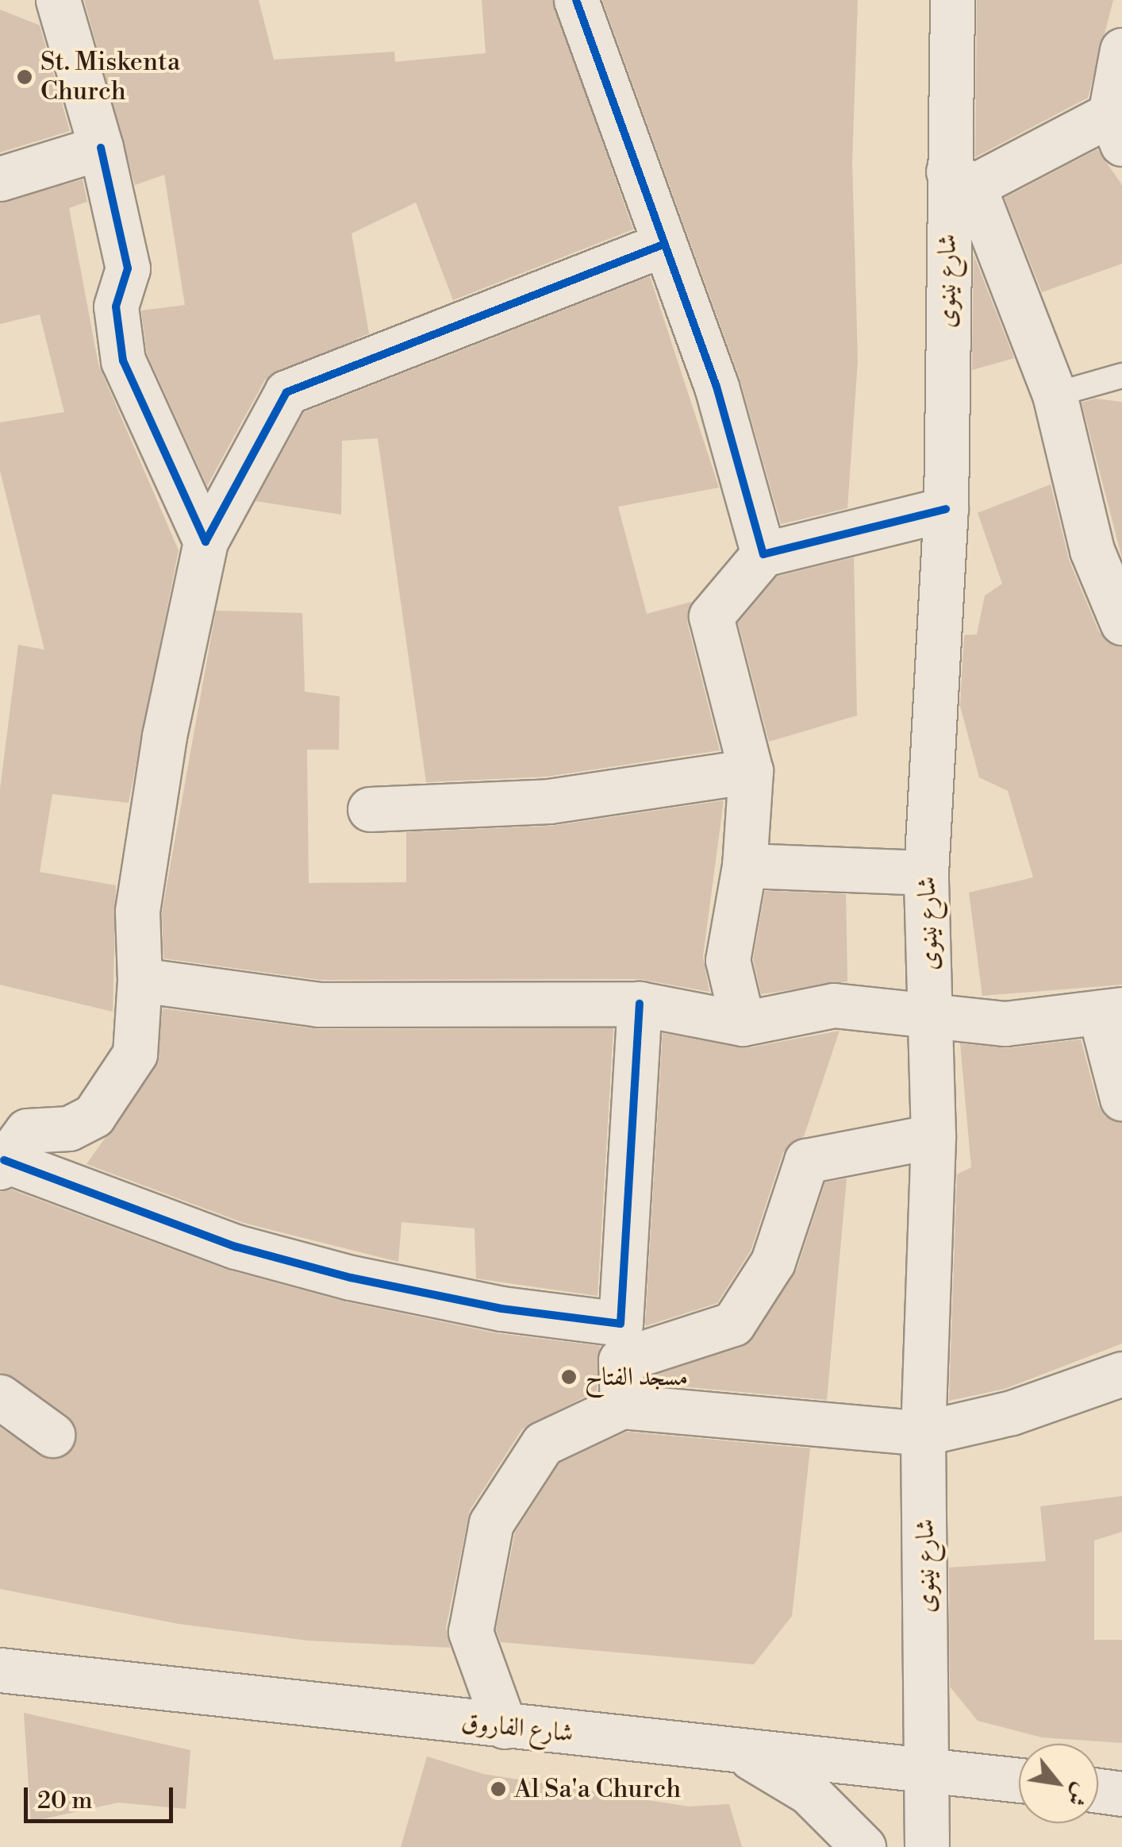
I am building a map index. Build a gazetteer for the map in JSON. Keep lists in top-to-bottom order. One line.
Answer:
{"streets":{"street":["شارع نينوى","شارع الفاروق"]},"crossings":[["شارع نينوى","شارع الفاروق"]],"places":["St. Miskenta Church","مسجد الفتاح","Al Sa'a Church"],"scale_bar":"20 m","north":"bottom right"}
